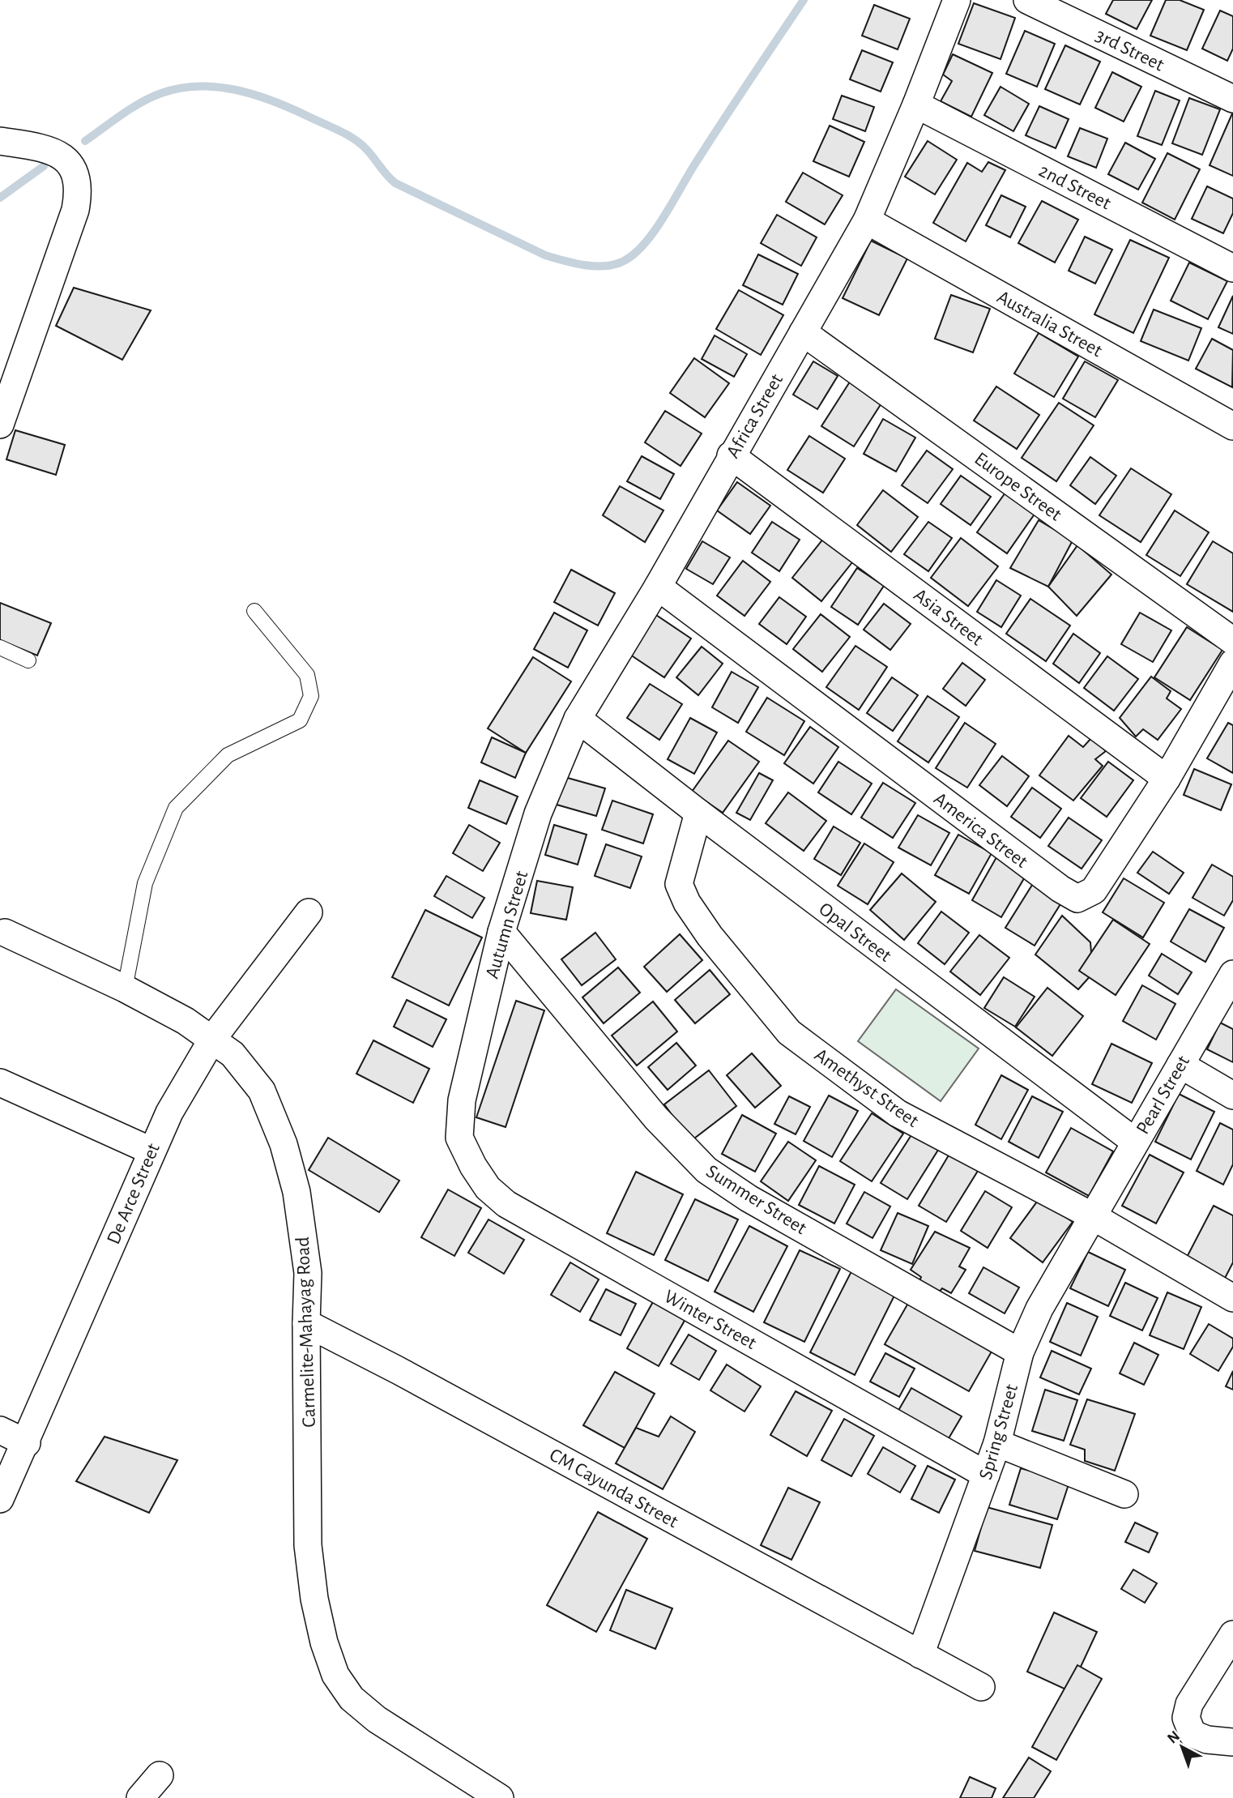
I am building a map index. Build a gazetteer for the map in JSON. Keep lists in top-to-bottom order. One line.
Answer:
{"streets":{"street":["3rd Street","2nd Street","Australia Street","Africa Street","Europe Street","Asia Street","America Street","Autumn Street","Opal Street","Amethyst Street","Pearl Street","De Arce Street","Summer Street","Winter Street","Carmelite-Mahayag Road","Spring Street","CM Cayunda Street"]},"crossings":[["2nd Street","Africa Street"],["Australia Street","Africa Street"],["Africa Street","Europe Street"],["Africa Street","Asia Street"],["Africa Street","America Street"],["Africa Street","Autumn Street"],["Africa Street","Opal Street"],["Asia Street","America Street"],["Autumn Street","Opal Street"],["Autumn Street","Summer Street"],["Autumn Street","Winter Street"],["Opal Street","Amethyst Street"],["Opal Street","Pearl Street"],["Amethyst Street","Pearl Street"],["Amethyst Street","Spring Street"],["Pearl Street","Spring Street"],["De Arce Street","Carmelite-Mahayag Road"],["Summer Street","Spring Street"],["Winter Street","Spring Street"],["Carmelite-Mahayag Road","CM Cayunda Street"],["Spring Street","CM Cayunda Street"]],"north":"top left"}
